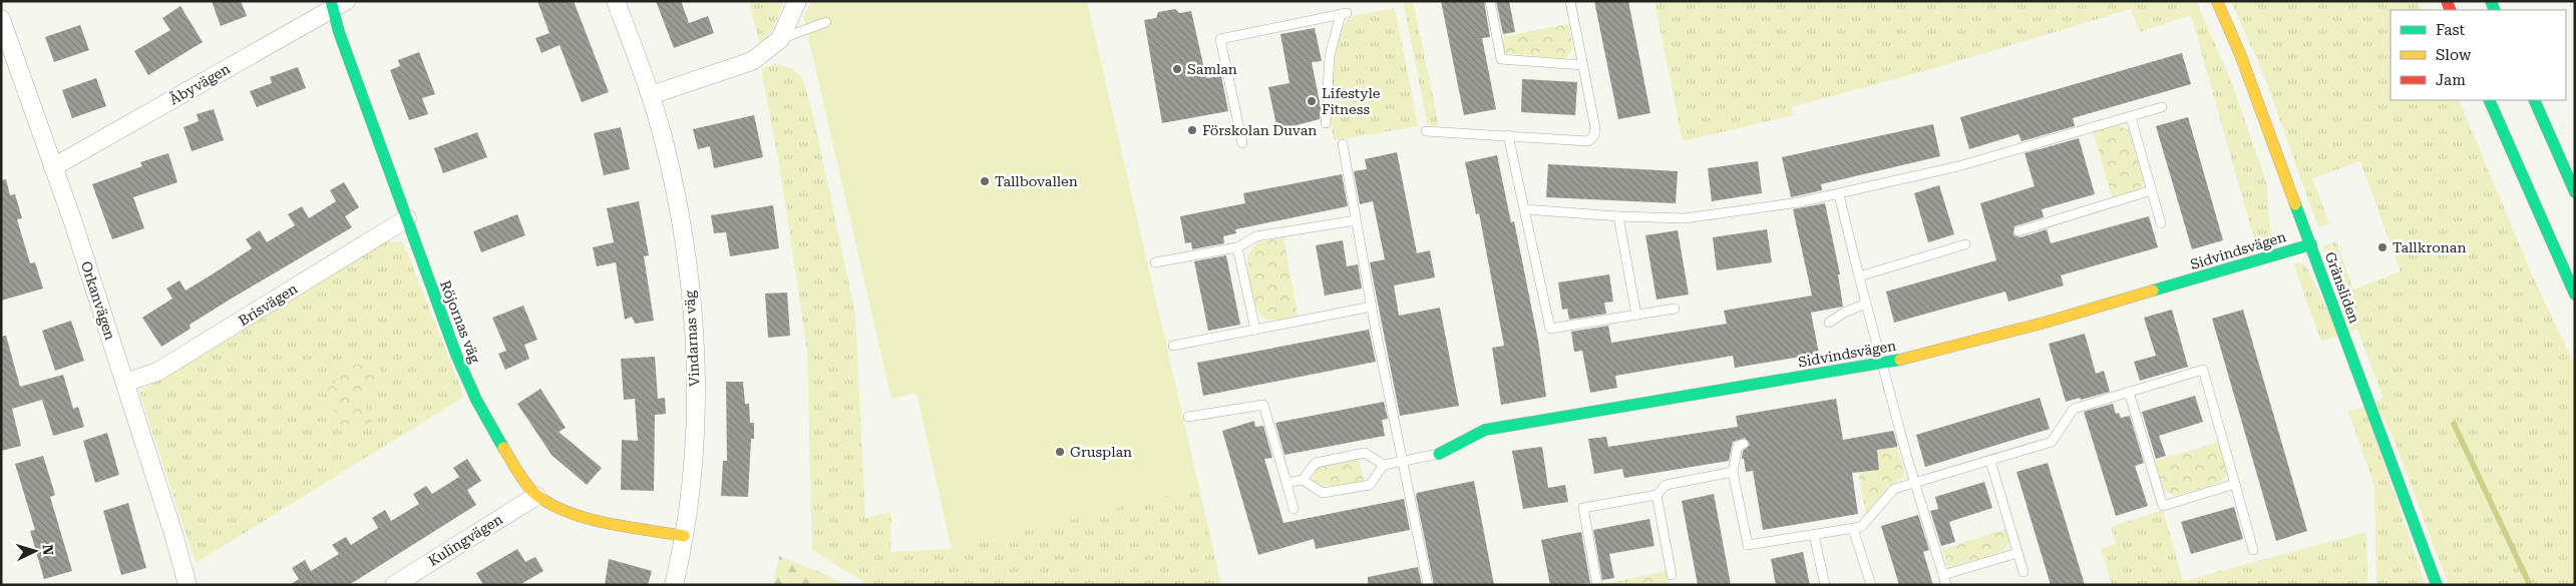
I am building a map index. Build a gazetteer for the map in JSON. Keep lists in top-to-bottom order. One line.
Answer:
{"streets":{"main road":["Sidvindsvägen","Gränsliden","Röjornas väg"],"street":["Åbyvägen","Orkanvägen","Brisvägen","Vindarnas väg","Kulingvägen"]},"crossings":[["Åbyvägen","Orkanvägen"],["Åbyvägen","Röjornas väg"],["Sidvindsvägen","Gränsliden"],["Orkanvägen","Brisvägen"],["Brisvägen","Röjornas väg"],["Röjornas väg","Vindarnas väg"],["Röjornas väg","Kulingvägen"]],"places":["Samlan","Lifestyle Fitness","Förskolan Duvan","Tallbovallen","Tallkronan","Grusplan"],"legend":["Fast","Slow","Jam"],"north":"right"}
